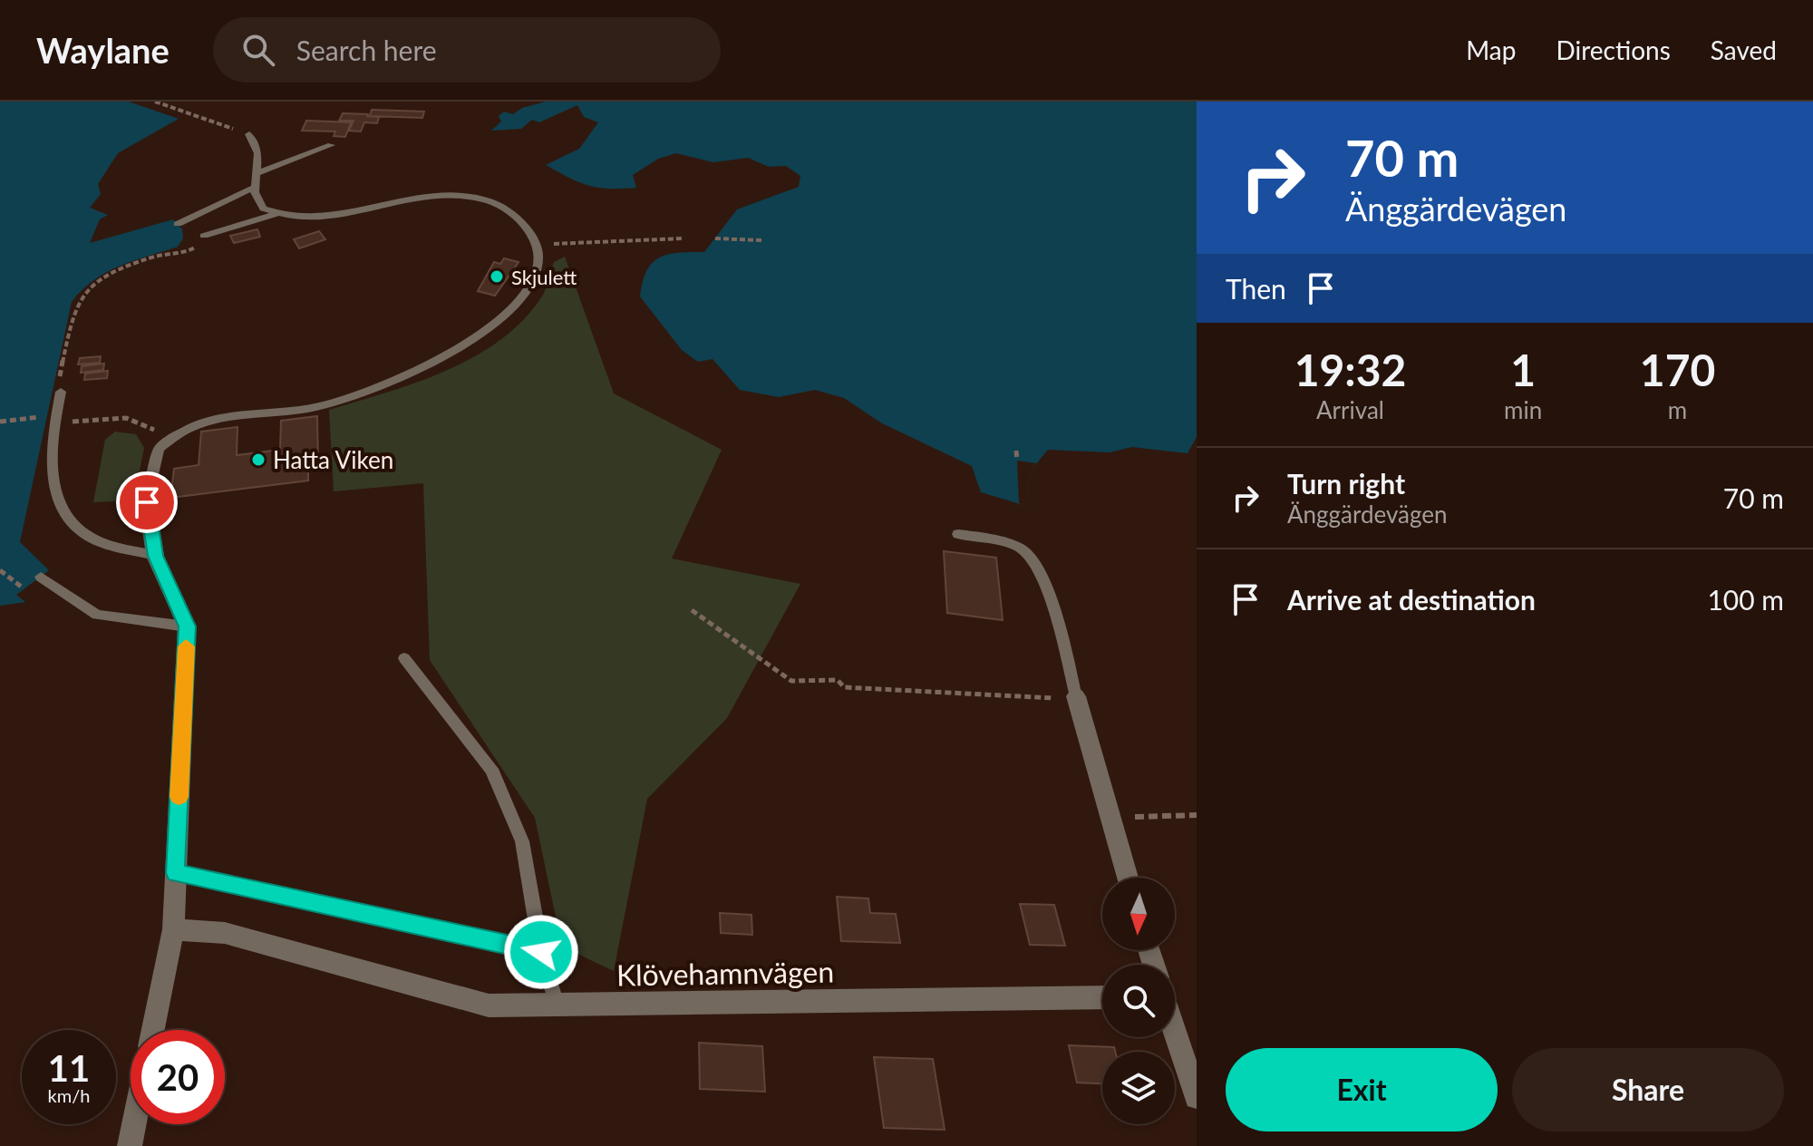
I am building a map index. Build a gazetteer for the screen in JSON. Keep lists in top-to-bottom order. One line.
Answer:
{"streets":{"street":["Klövehamnvägen"]},"places":["Skjulett","Hatta Viken"],"north":"bottom","page":{"header":"Waylane","search":"Search here","nav":["Map","Directions","Saved"],"turn":["70 m","Änggärdevägen"],"then":"Then","eta":["19:32","Arrival","1","min","170","m"],"list":[{"name":"Turn right","note":"Änggärdevägen","value":"70 m"},{"name":"Arrive at destination","value":"100 m"}],"speed":"11 km/h","limit":"20","buttons":["Exit","Share"]}}
